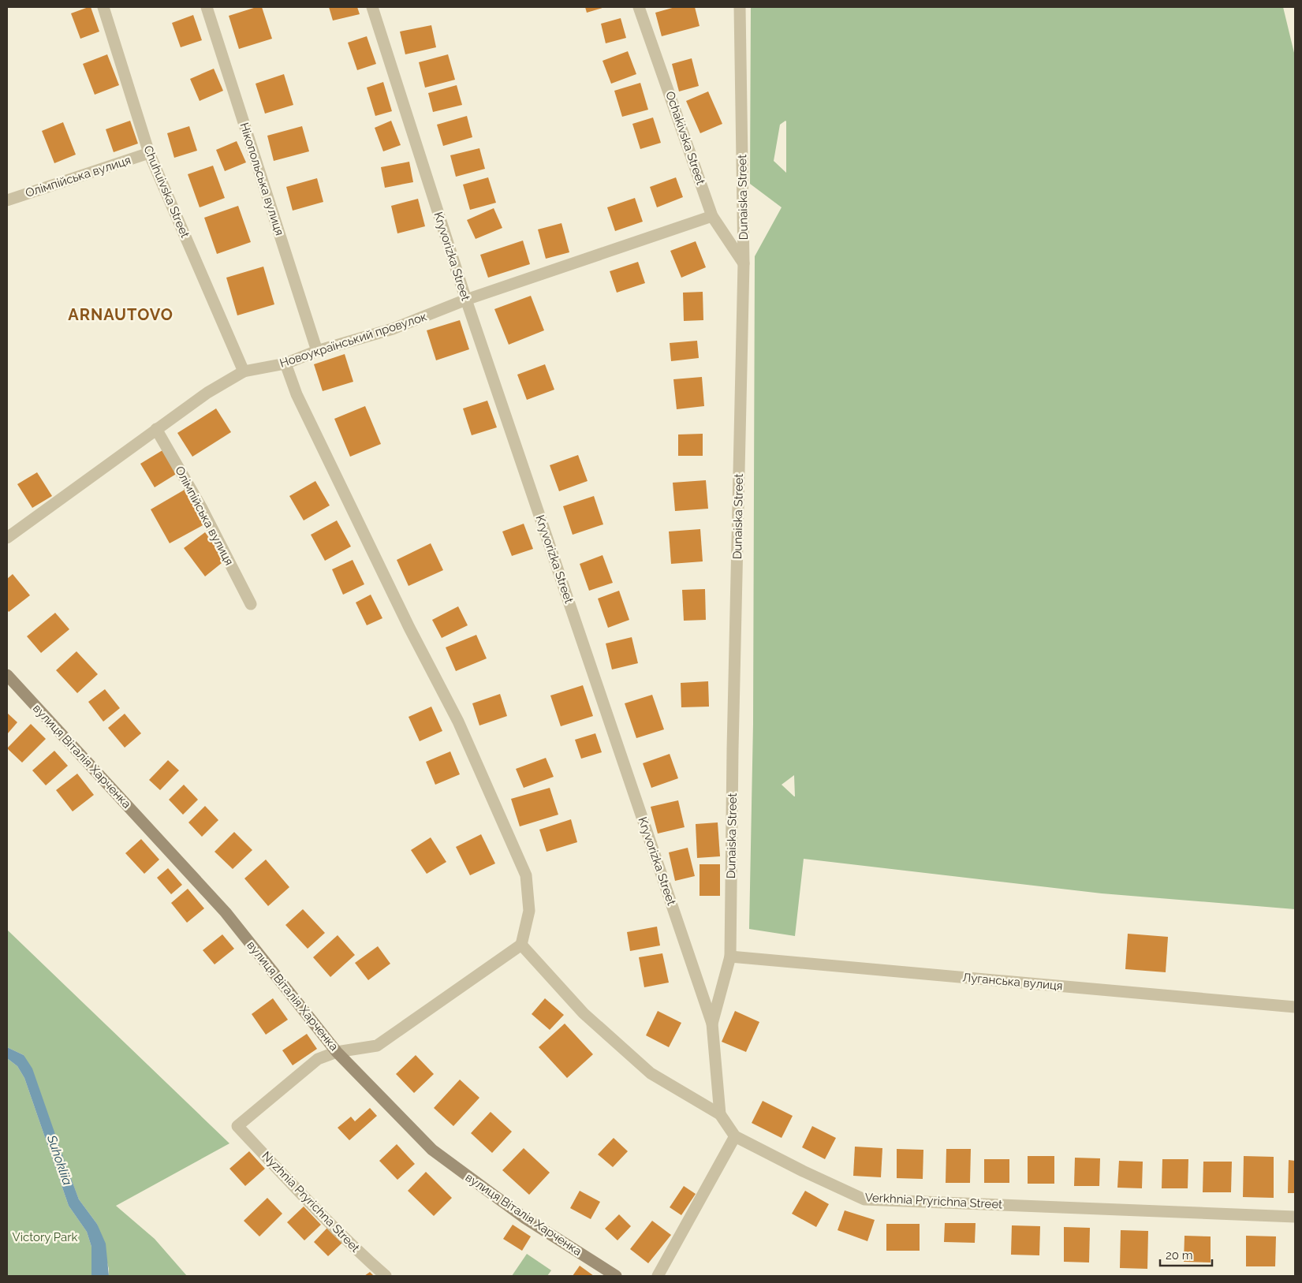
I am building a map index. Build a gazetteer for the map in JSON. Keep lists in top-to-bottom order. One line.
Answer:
{"streets":{"street":["Ochakivska Street","Олімпійська вулиця","Нікопольська вулиця","Chuhuivska Street","Dunaiska Street","Kryvorizka Street","Новоукраїнський провулок","вулиця Віталія Харченка","Луганська вулиця","Verkhnia Pryrichna Street","Nyzhnia Pryrichna Street"]},"crossings":[["Ochakivska Street","Dunaiska Street"],["Ochakivska Street","Новоукраїнський провулок"],["Олімпійська вулиця","Chuhuivska Street"],["Олімпійська вулиця","Новоукраїнський провулок"],["Нікопольська вулиця","Новоукраїнський провулок"],["Chuhuivska Street","Новоукраїнський провулок"],["Dunaiska Street","Kryvorizka Street"],["Dunaiska Street","Луганська вулиця"],["Kryvorizka Street","Новоукраїнський провулок"],["Kryvorizka Street","Verkhnia Pryrichna Street"],["вулиця Віталія Харченка","Nyzhnia Pryrichna Street"]],"districts":["ARNAUTOVO"],"water":["Suhokliia"],"parks":["Victory Park"],"scale_bar":"20 m"}
